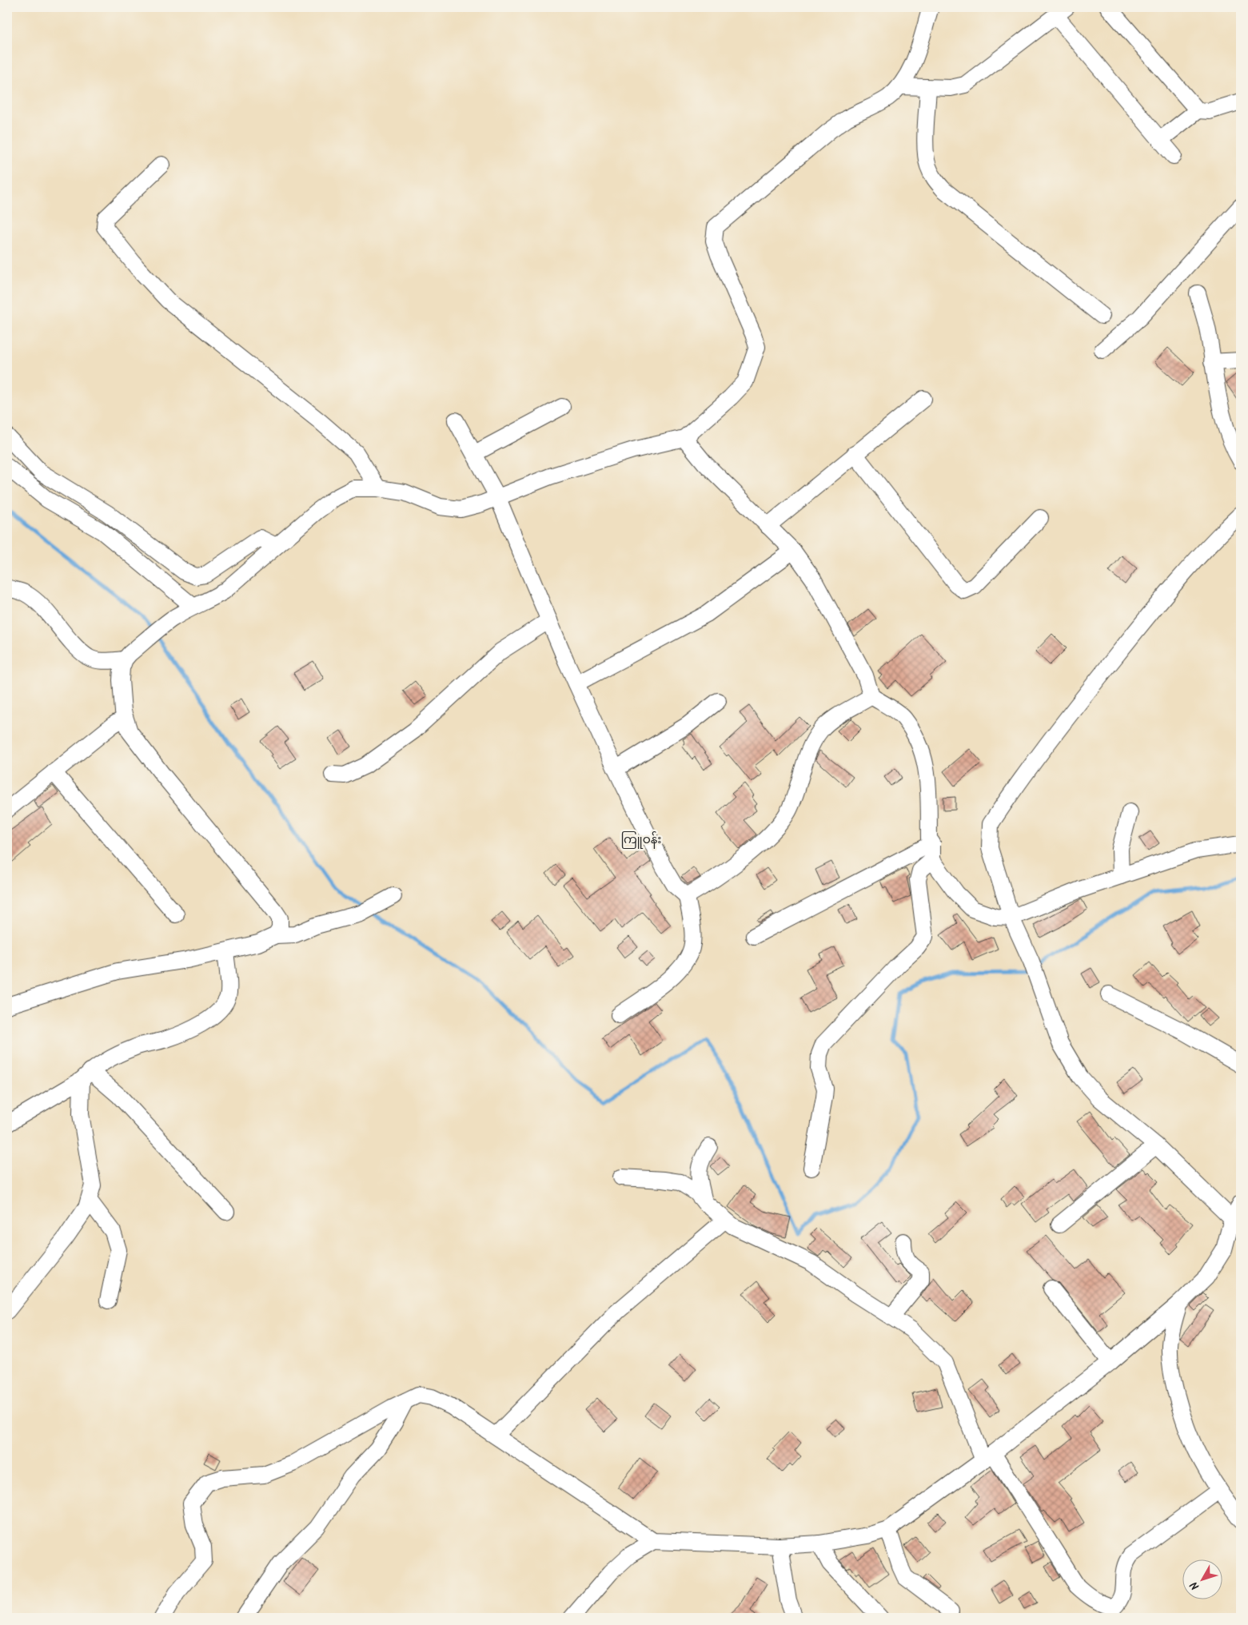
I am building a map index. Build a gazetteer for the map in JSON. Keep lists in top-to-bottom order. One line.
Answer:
{"districts":["ကြူဝန်း"],"north":"bottom left"}
